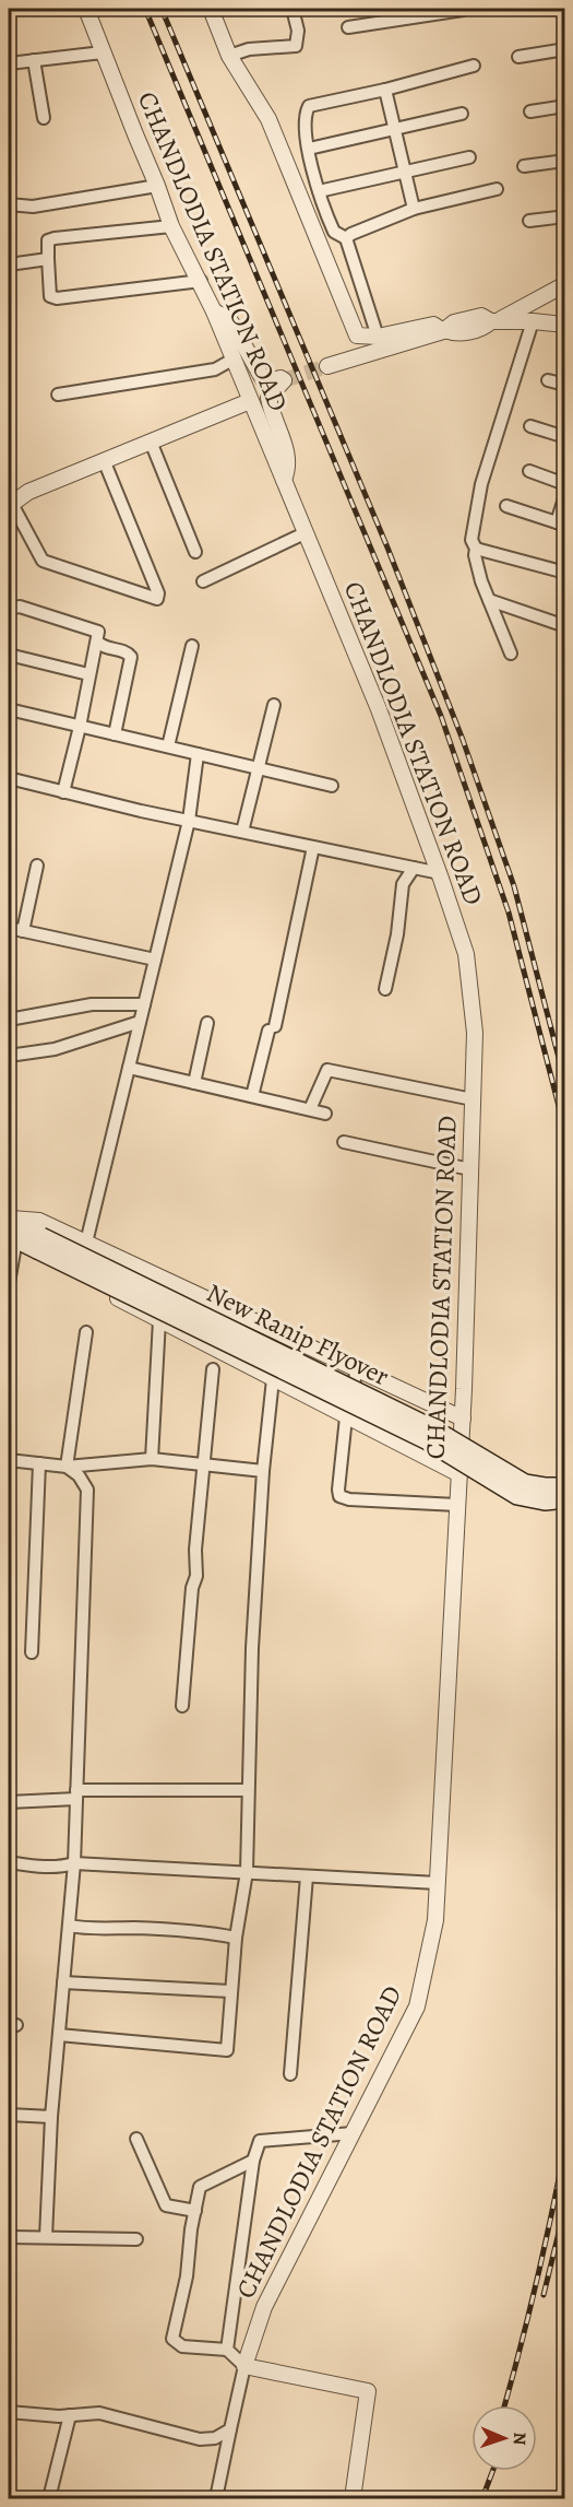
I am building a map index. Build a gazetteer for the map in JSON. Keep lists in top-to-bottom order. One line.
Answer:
{"streets":{"main road":["New Ranip Flyover"],"street":["CHANDLODIA STATION ROAD"]},"north":"right"}
